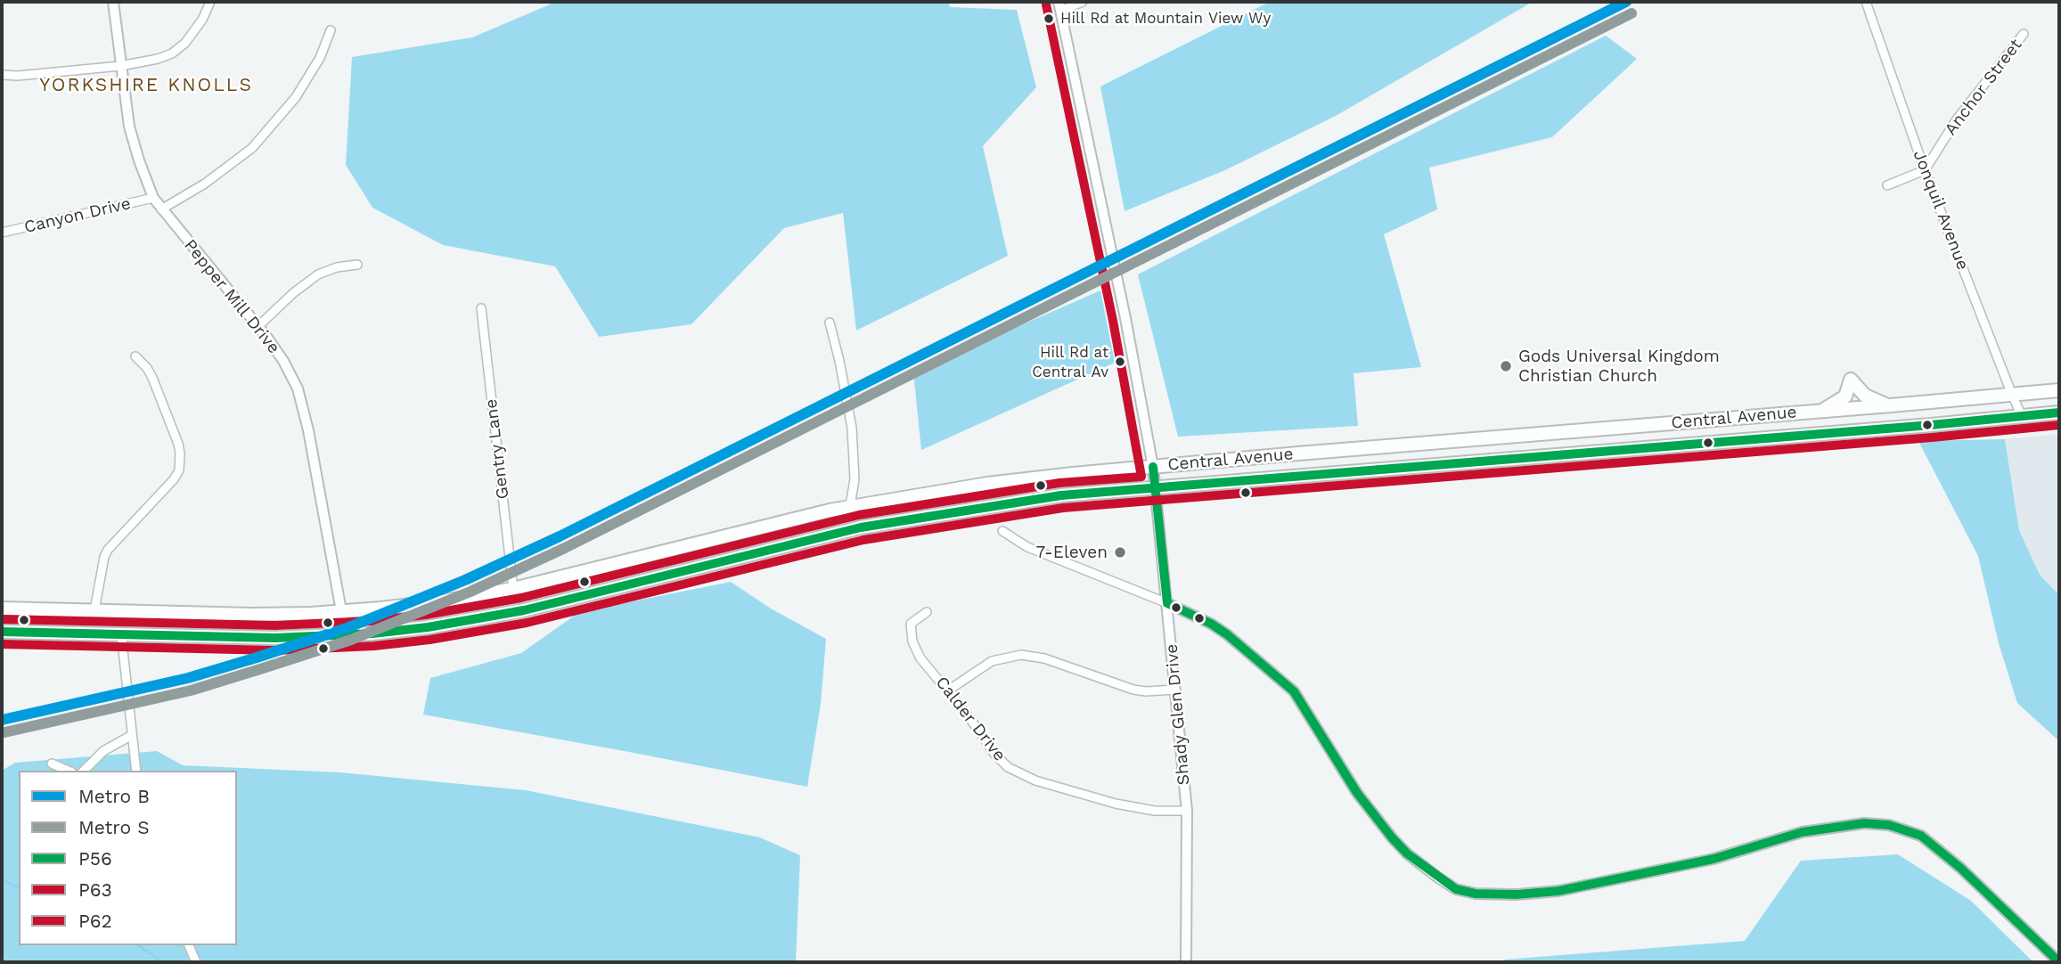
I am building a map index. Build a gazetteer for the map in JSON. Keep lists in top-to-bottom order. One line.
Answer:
{"streets":{"main road":["Central Avenue"],"street":["Anchor Street","Jonquil Avenue","Canyon Drive","Pepper Mill Drive","Gentry Lane","Shady Glen Drive","Calder Drive"]},"crossings":[["Anchor Street","Jonquil Avenue"],["Jonquil Avenue","Central Avenue"],["Canyon Drive","Pepper Mill Drive"],["Pepper Mill Drive","Central Avenue"],["Central Avenue","Gentry Lane"],["Central Avenue","Shady Glen Drive"],["Shady Glen Drive","Calder Drive"]],"districts":["YORKSHIRE KNOLLS"],"places":["Hill Rd at Mountain View Wy","Hill Rd at Central Av","Gods Universal Kingdom Christian Church","7-Eleven"],"lines":["metro line B","transit line P62","metro line S","transit line P56","transit line P63"],"legend":["Metro B","Metro S","P56","P63","P62"]}
